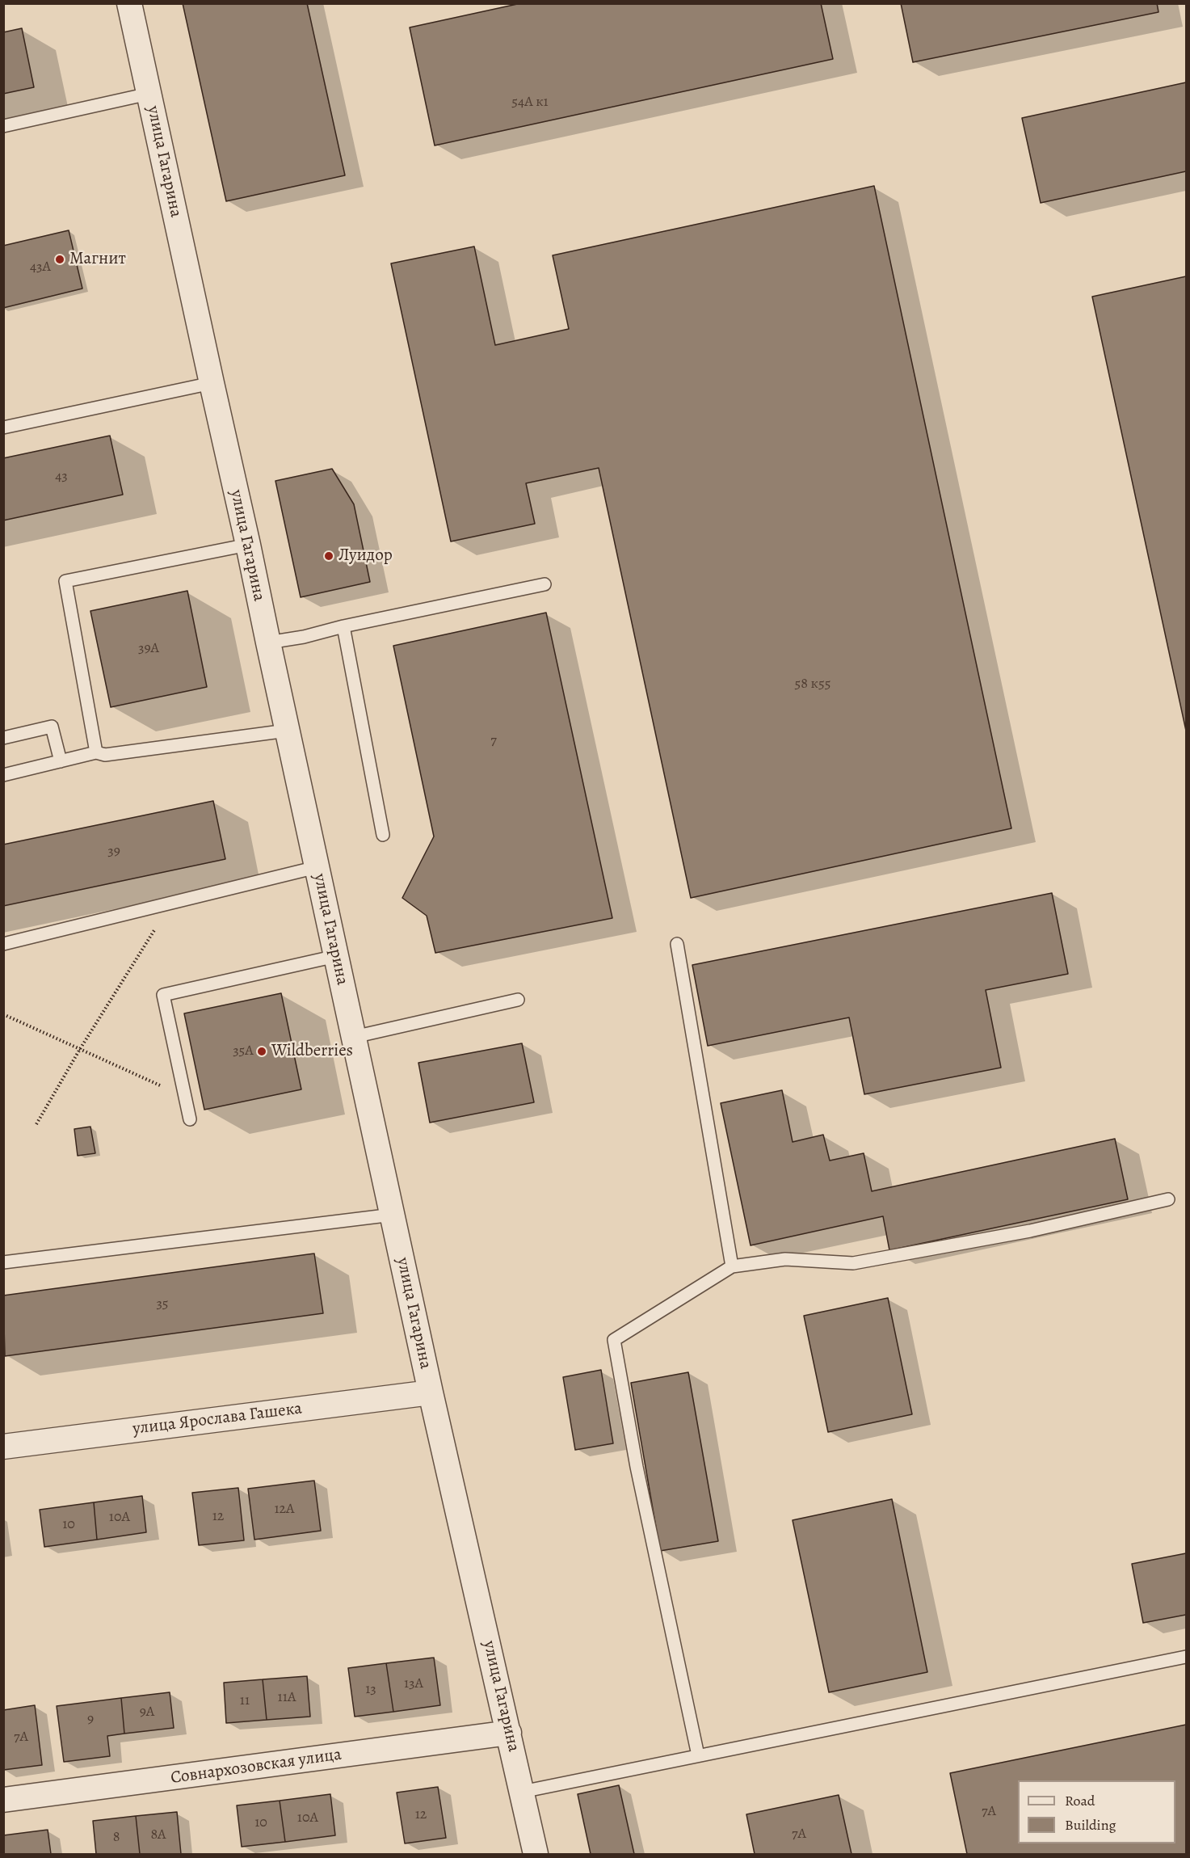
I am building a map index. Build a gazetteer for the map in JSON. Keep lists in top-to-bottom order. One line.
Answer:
{"streets":{"street":["улица Гагарина","улица Ярослава Гашека","Совнархозовская улица"]},"crossings":[["улица Гагарина","улица Ярослава Гашека"],["улица Гагарина","Совнархозовская улица"]],"places":["Магнит","Луидор","Wildberries"],"house_numbers":["54А к1","43А","43","39А","58 к55","7","39","35А","35","12А","12","10А","10","13А","13","11А","11","9А","9","7А","7А","12","10А","10","7А","8А","8"],"legend":["Road","Building"]}
